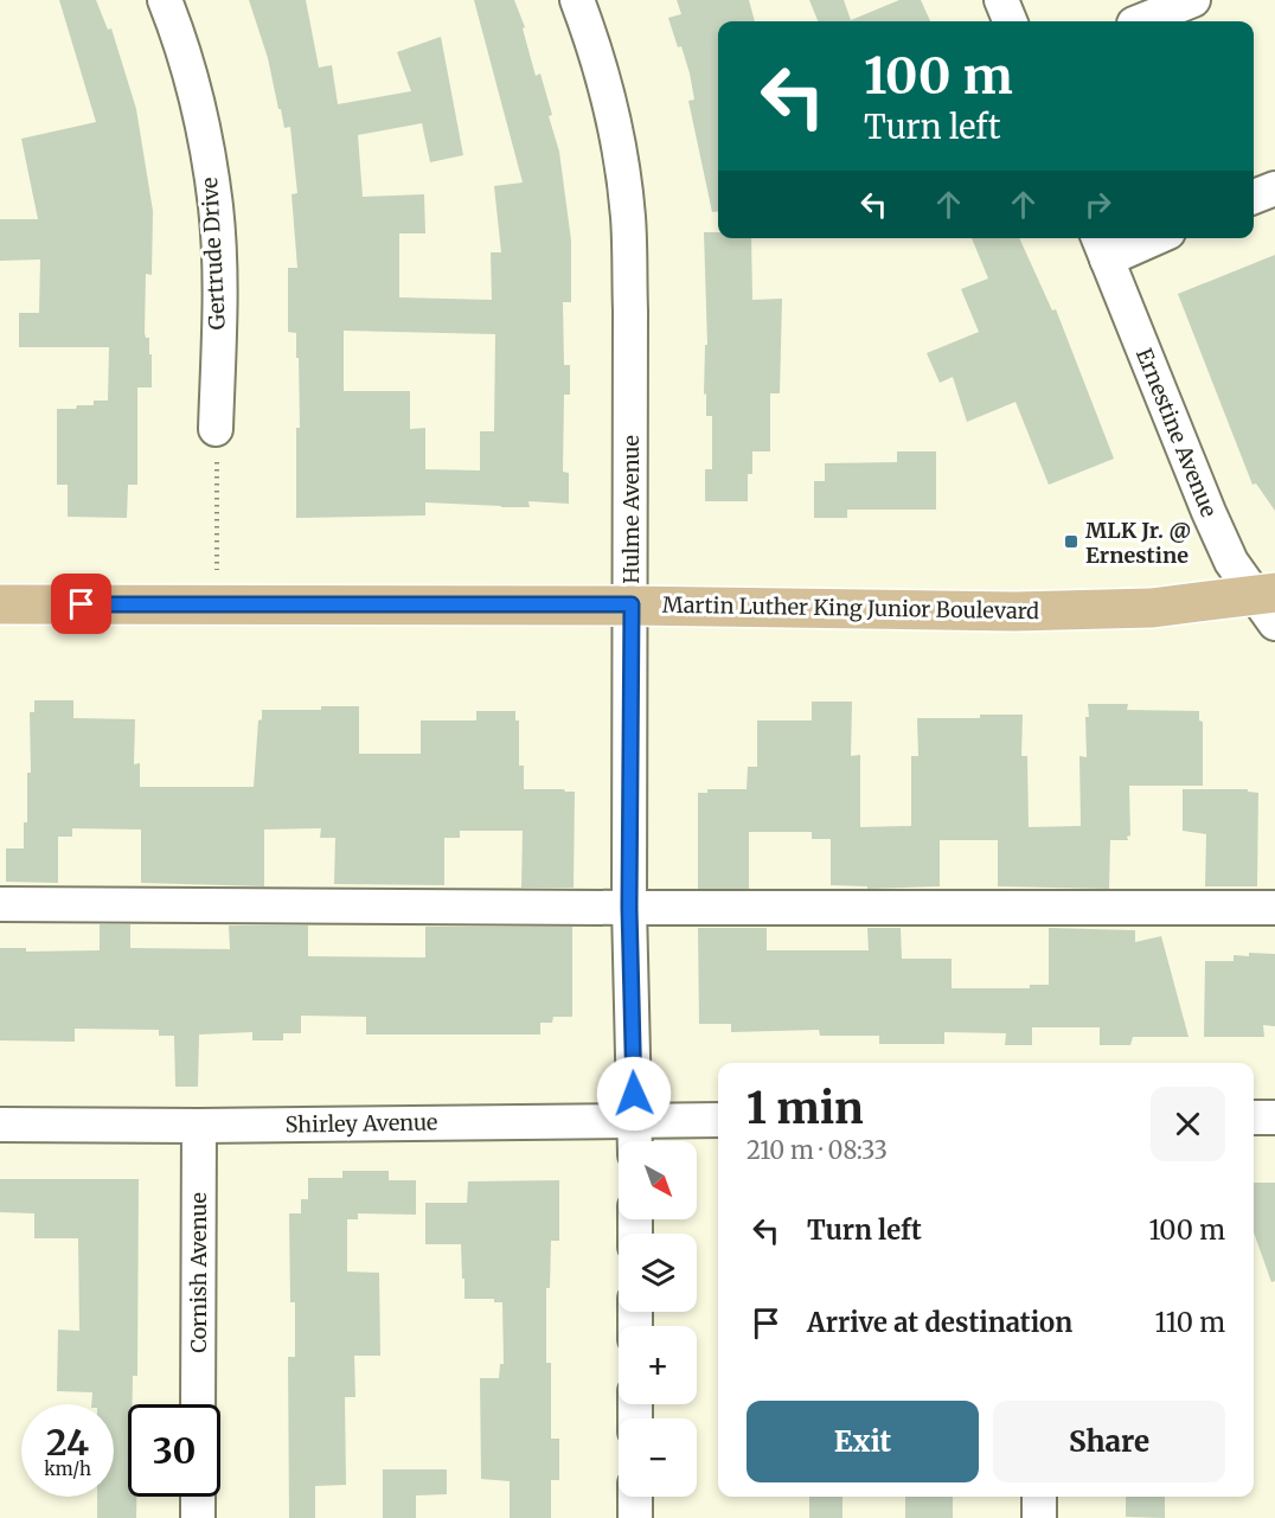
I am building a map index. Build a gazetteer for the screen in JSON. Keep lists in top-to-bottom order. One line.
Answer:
{"streets":{"main road":["Martin Luther King Junior Boulevard"],"street":["Gertrude Drive","Ernestine Avenue","Hulme Avenue","Shirley Avenue","Cornish Avenue"]},"crossings":[["Ernestine Avenue","Martin Luther King Junior Boulevard"],["Hulme Avenue","Martin Luther King Junior Boulevard"],["Hulme Avenue","Shirley Avenue"],["Shirley Avenue","Cornish Avenue"]],"places":{"transit":["MLK Jr. @ Ernestine"]},"north":"bottom right","page":{"turn":["100 m","Turn left"],"heading":["1 min","210 m · 08:33"],"map_buttons":["+","−"],"list":[{"name":"Turn left","value":"100 m"},{"name":"Arrive at destination","value":"110 m"}],"buttons":["Exit","Share"],"speed":"24 km/h","limit":"30"}}
